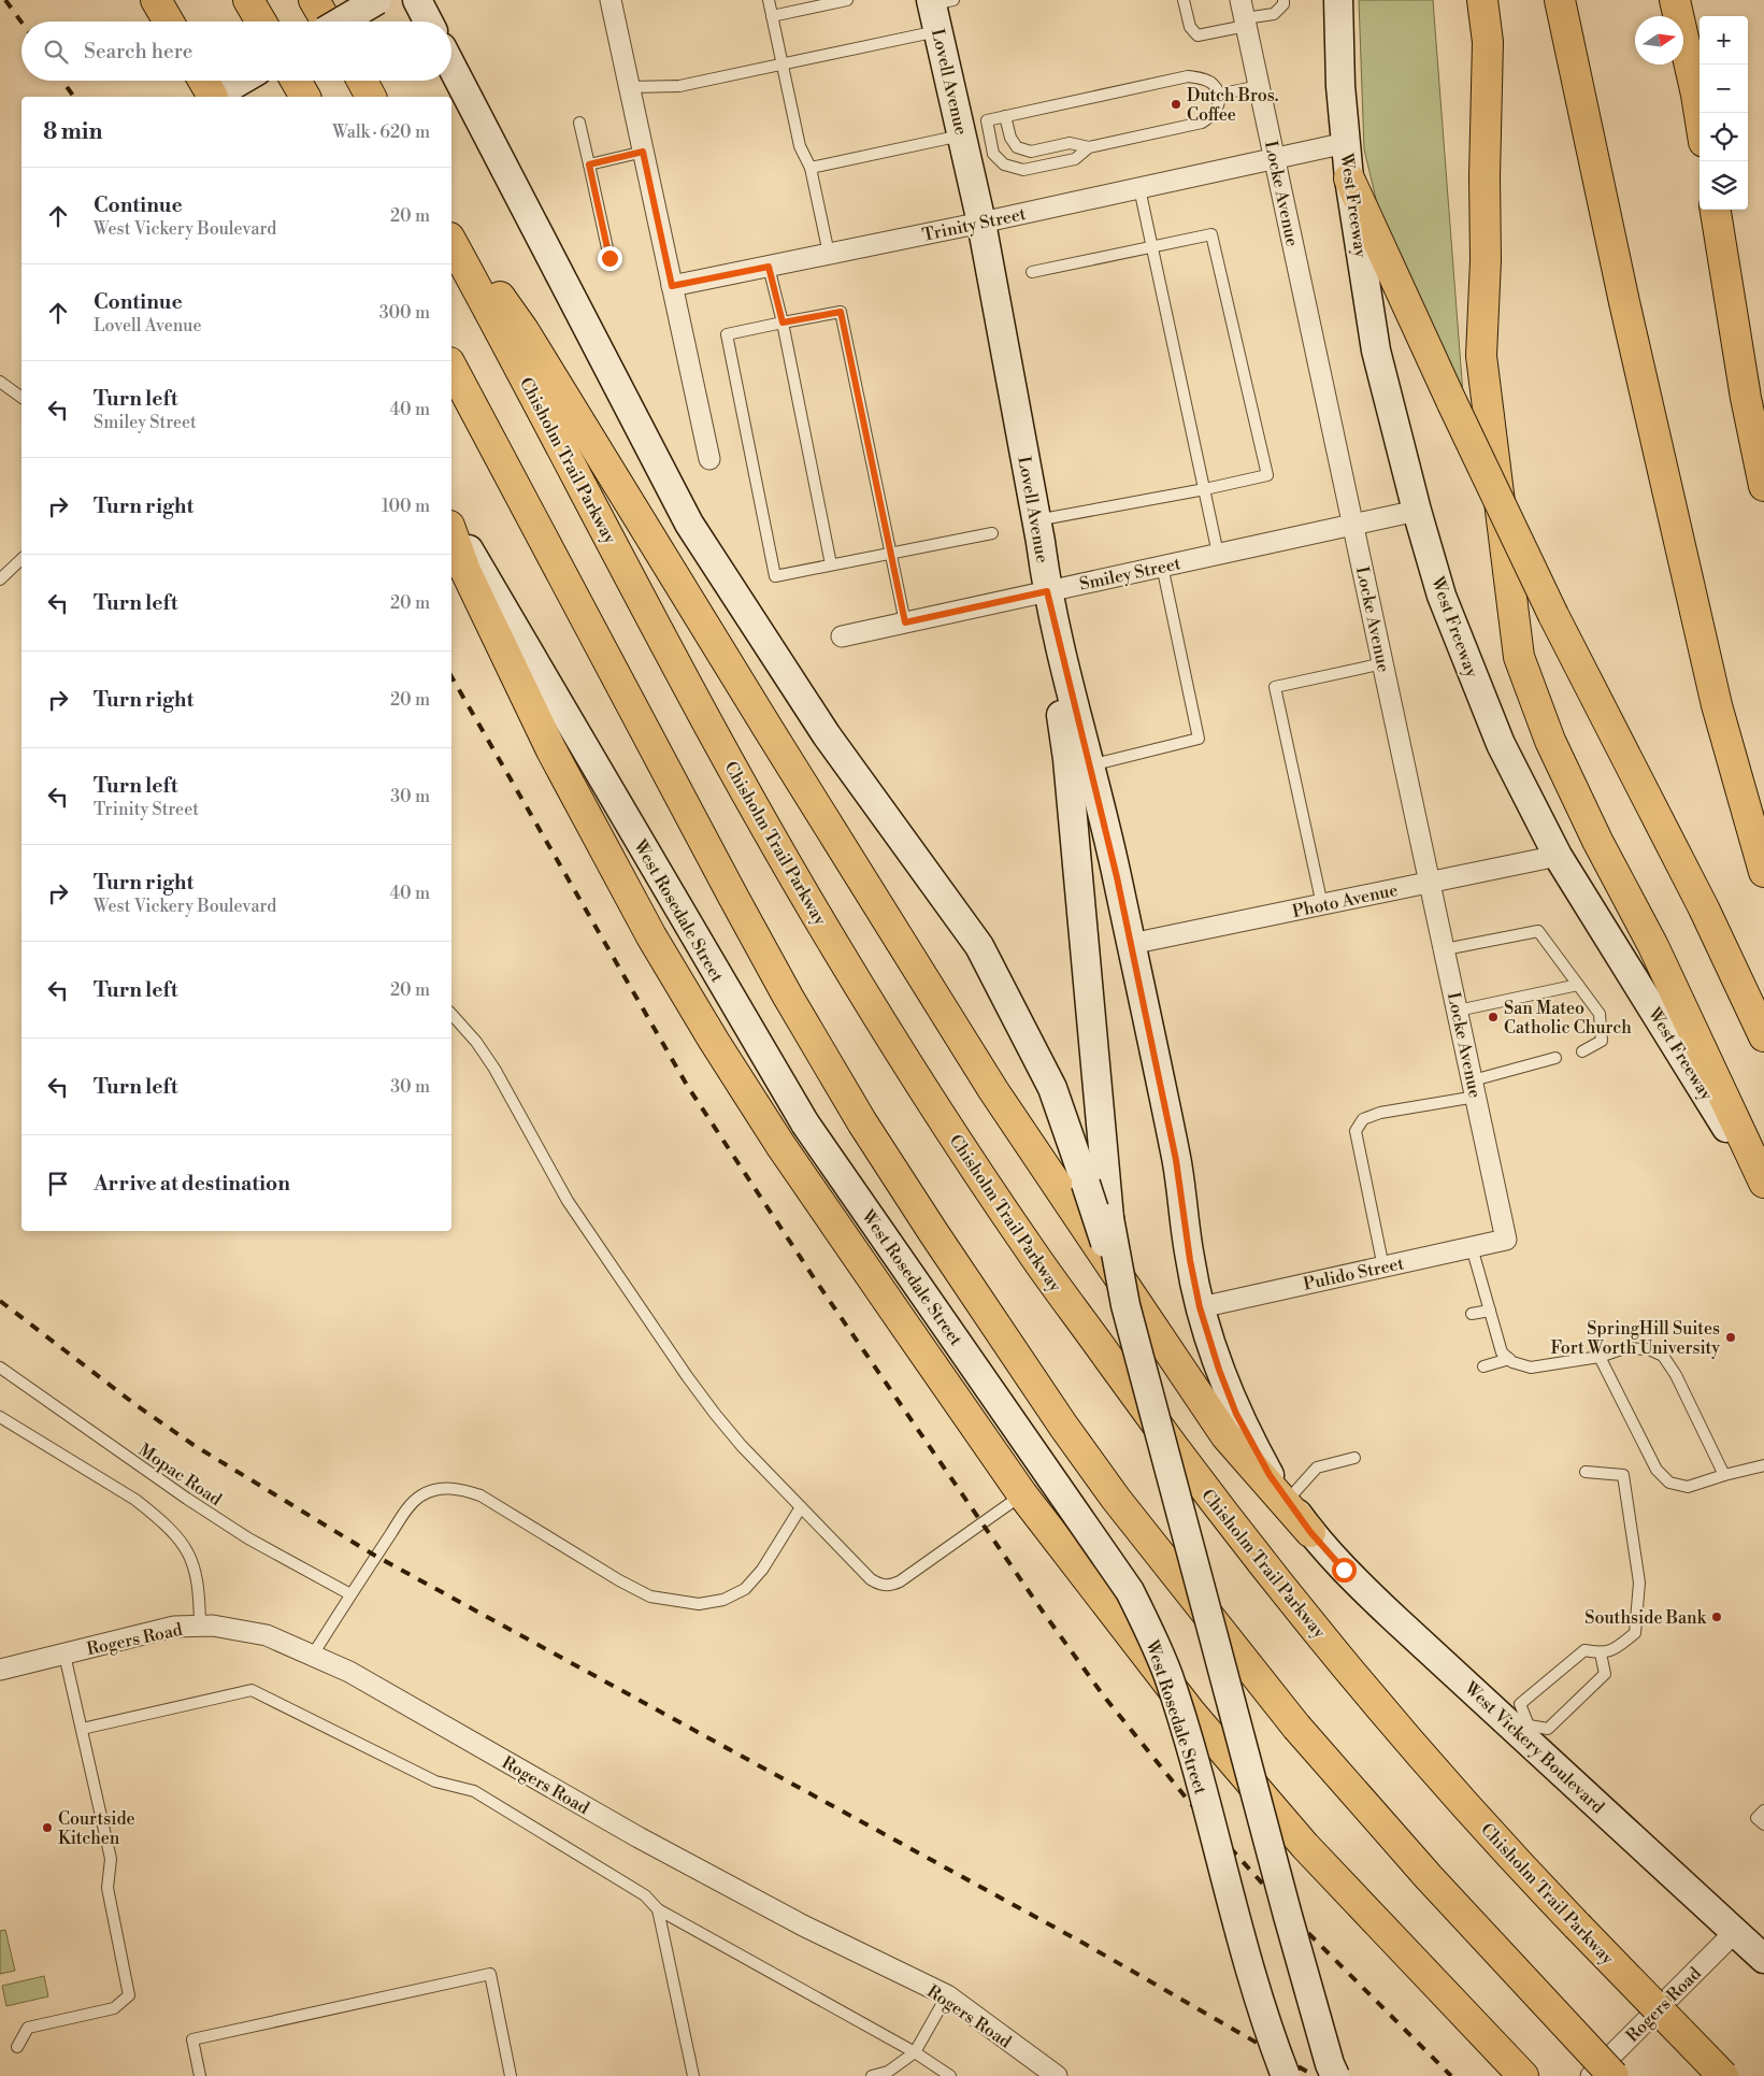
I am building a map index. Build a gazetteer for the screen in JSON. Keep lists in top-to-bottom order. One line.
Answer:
{"streets":{"highway":["Chisholm Trail Parkway"],"main road":["Lovell Avenue","West Freeway","West Rosedale Street","West Vickery Boulevard"],"street":["Locke Avenue","Trinity Street","Smiley Street","Photo Avenue","Pulido Street","Rogers Road"],"lane":["Mopac Road"]},"crossings":[["Lovell Avenue","Trinity Street"],["Lovell Avenue","Smiley Street"],["Lovell Avenue","Photo Avenue"],["Lovell Avenue","Pulido Street"],["Lovell Avenue","West Vickery Boulevard"],["Locke Avenue","Trinity Street"],["Locke Avenue","Smiley Street"],["Locke Avenue","Photo Avenue"],["Locke Avenue","Pulido Street"],["West Freeway","Trinity Street"],["West Freeway","Smiley Street"],["West Freeway","Photo Avenue"],["Rogers Road","West Vickery Boulevard"]],"places":["Dutch Bros. Coffee","San Mateo Catholic Church","SpringHill Suites Fort Worth University","Southside Bank","Courtside Kitchen"],"north":"right","page":{"map_buttons":["+","−"],"search":"Search here","heading":["8 min","Walk · 620 m"],"list":[["Continue","West Vickery Boulevard","20 m"],["Continue","Lovell Avenue","300 m"],["Turn left","Smiley Street","40 m"],["Turn right","100 m"],["Turn left","20 m"],["Turn right","20 m"],["Turn left","Trinity Street","30 m"],["Turn right","West Vickery Boulevard","40 m"],["Turn left","20 m"],["Turn left","30 m"],"Arrive at destination"]}}
